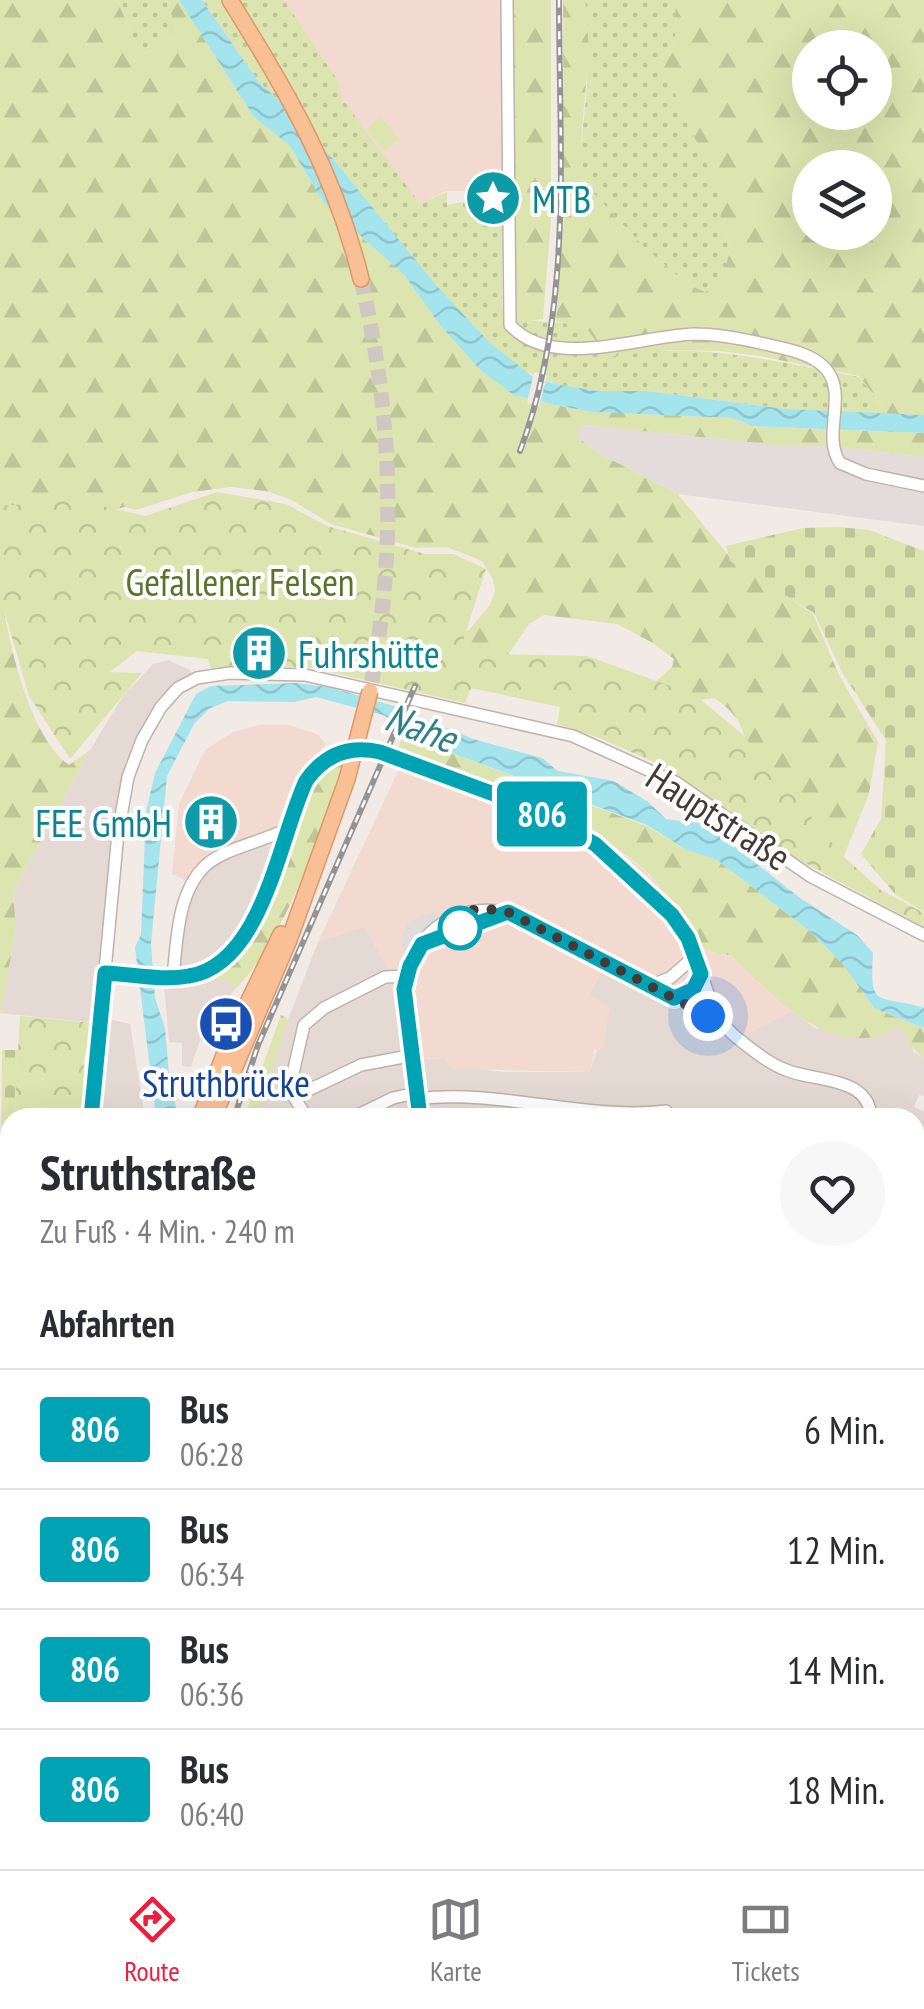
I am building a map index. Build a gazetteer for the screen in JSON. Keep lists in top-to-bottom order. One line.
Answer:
{"streets":{"street":["Hauptstraße"]},"water":["Nahe"],"parks":["Gefallener Felsen"],"places":{"place":["MTB"],"building":["Fuhrshütte","FEE GmbH"],"bus stop":["Struthbrücke"]},"lines":["bus line 806"],"page":{"on_map":"806","heading":[["Struthstraße","Zu Fuß · 4 Min. · 240 m"],"Abfahrten"],"list":[{"mark":"806","name":"Bus","note":"06:28","value":"6 Min."},{"mark":"806","name":"Bus","note":"06:34","value":"12 Min."},{"mark":"806","name":"Bus","note":"06:36","value":"14 Min."},{"mark":"806","name":"Bus","note":"06:40","value":"18 Min."}],"tabs":["Route","Karte","Tickets"]}}
